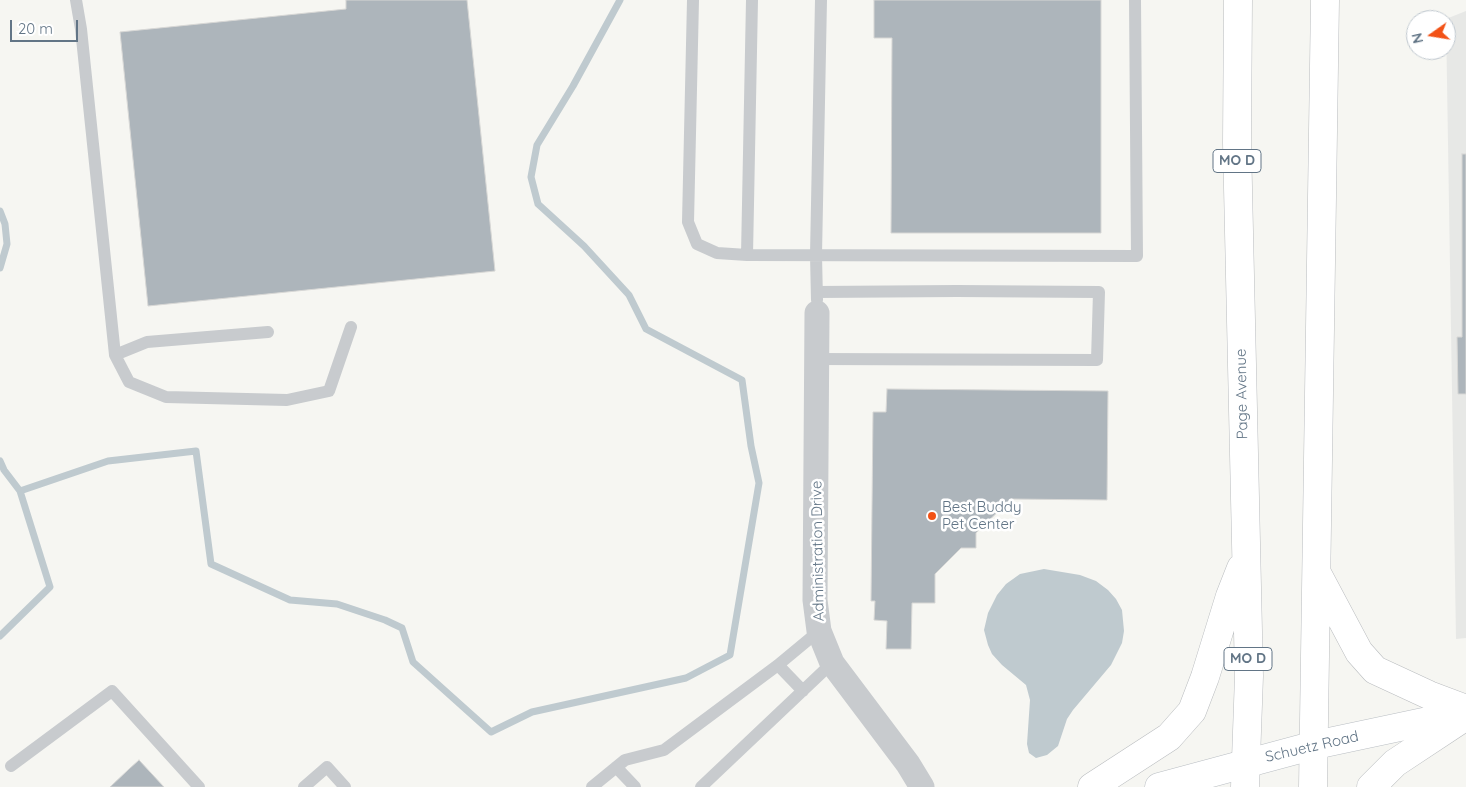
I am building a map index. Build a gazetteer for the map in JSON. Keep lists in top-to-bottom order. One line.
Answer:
{"streets":{"main road":["MO D","Page Avenue","Schuetz Road"],"street":["Administration Drive"]},"crossings":[["Page Avenue","Schuetz Road"]],"places":["Best Buddy Pet Center"],"scale_bar":"20 m","north":"left"}
